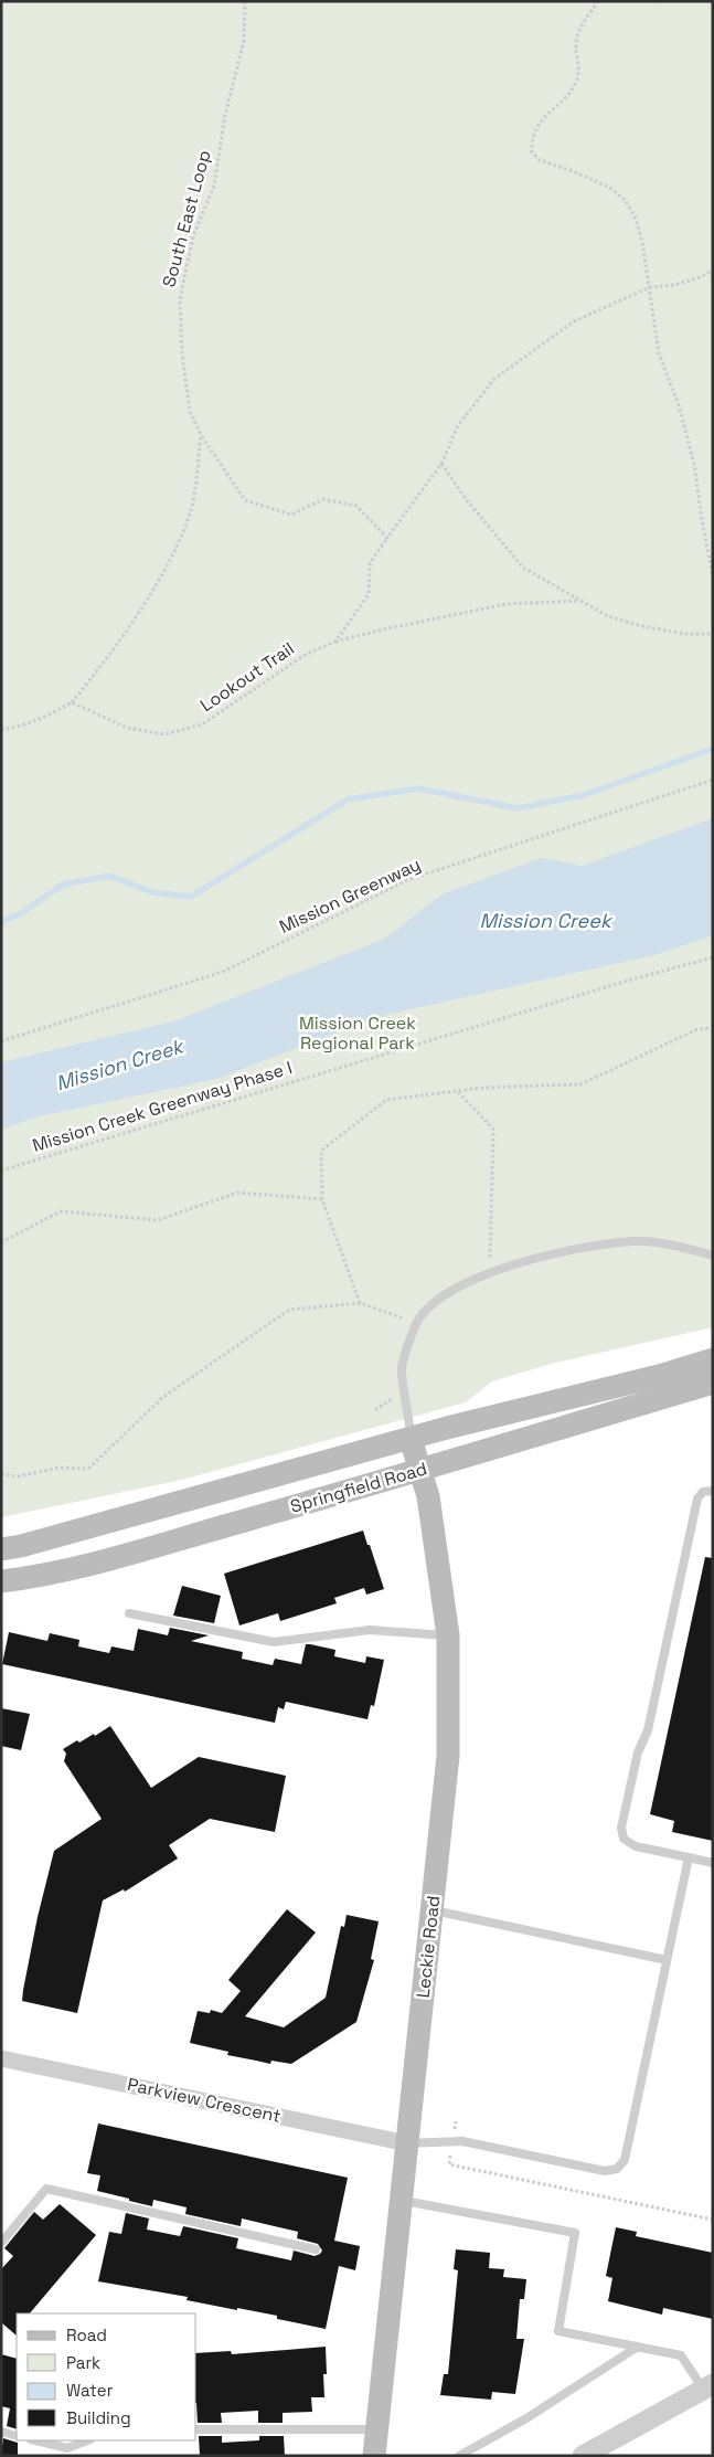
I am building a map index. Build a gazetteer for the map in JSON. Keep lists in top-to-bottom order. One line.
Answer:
{"streets":{"main road":["Springfield Road","Leckie Road"],"street":["Parkview Crescent"],"path":["South East Loop","Lookout Trail","Mission Greenway","Mission Creek Greenway Phase I"]},"crossings":[["Springfield Road","Leckie Road"],["Leckie Road","Parkview Crescent"]],"water":["Mission Creek"],"parks":["Mission Creek Regional Park"],"legend":["Road","Park","Water","Building"]}
